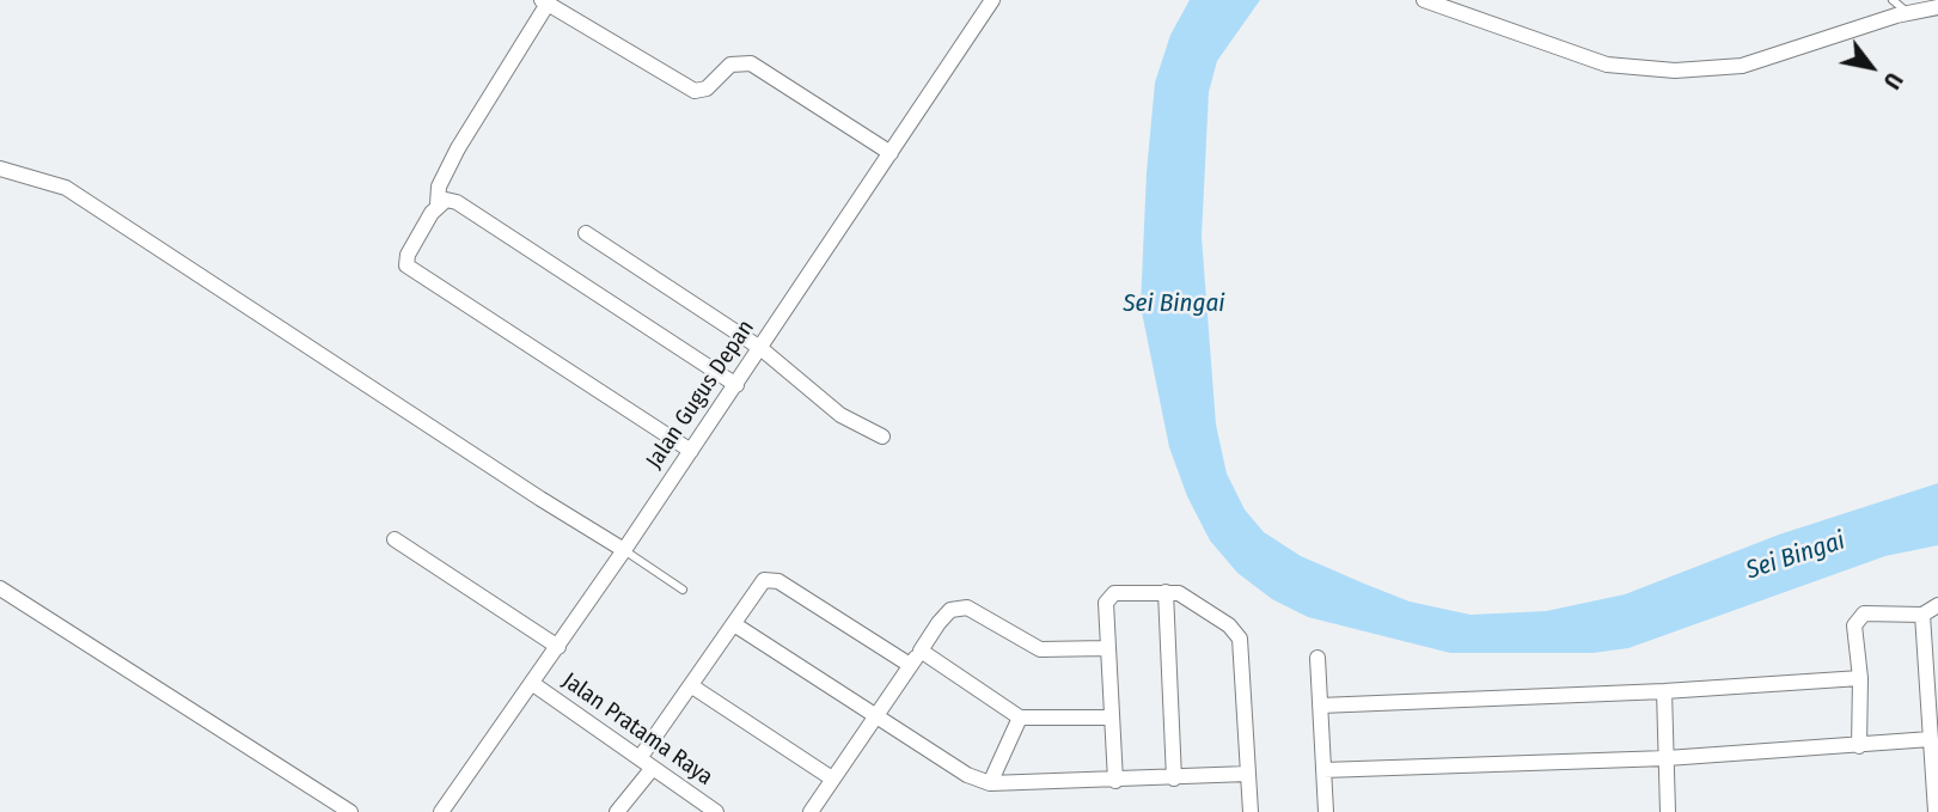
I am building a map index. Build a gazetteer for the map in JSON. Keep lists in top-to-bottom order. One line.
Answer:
{"streets":{"street":["Jalan Gugus Depan","Jalan Pratama Raya"]},"crossings":[["Jalan Gugus Depan","Jalan Pratama Raya"]],"water":["Sei Bingai"],"north":"bottom right"}
